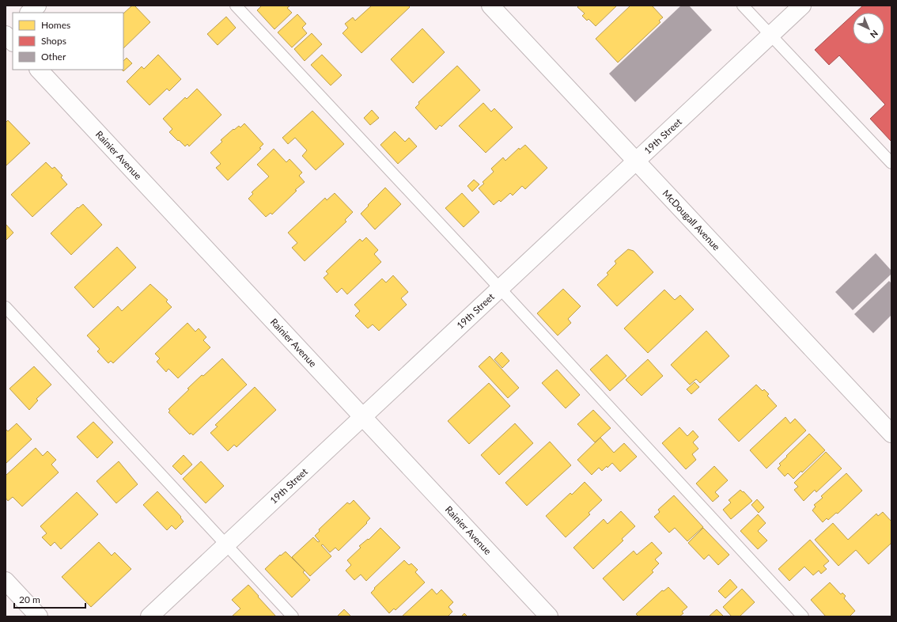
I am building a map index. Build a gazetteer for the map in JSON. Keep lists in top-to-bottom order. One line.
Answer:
{"streets":{"street":["19th Street","Rainier Avenue","McDougall Avenue"]},"crossings":[["19th Street","Rainier Avenue"],["19th Street","McDougall Avenue"]],"legend":["Homes","Shops","Other"],"scale_bar":"20 m","north":"bottom right"}
